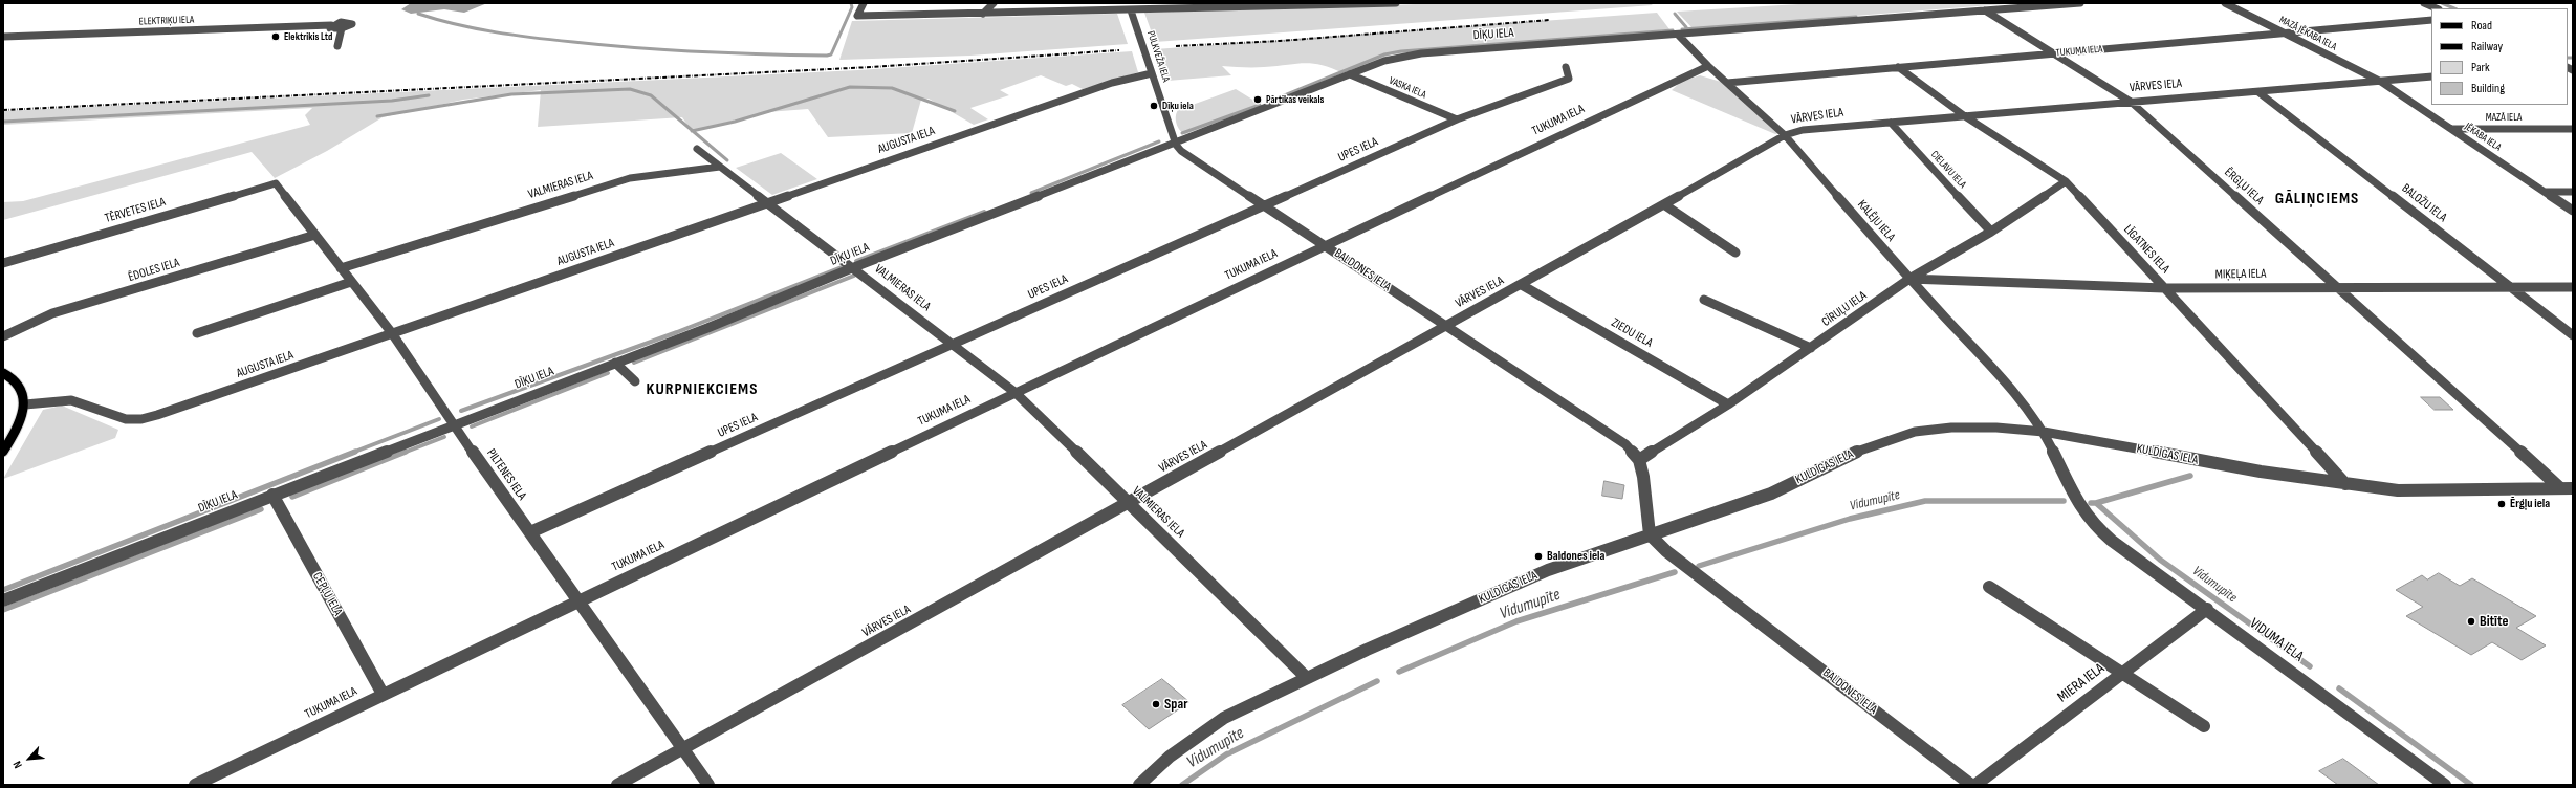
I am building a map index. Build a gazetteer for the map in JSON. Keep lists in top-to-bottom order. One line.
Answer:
{"streets":{"street":["ELEKTRIĶU IELA","MAZĀ JĒKABA IELA","DĪĶU IELA","TUKUMA IELA","PULKVEŽA IELA","VĀRVES IELA","VASKA IELA","MAZĀ IELA","JĒKABA IELA","AUGUSTA IELA","UPES IELA","CIELAVU IELA","VALMIERAS IELA","ĒRGĻU IELA","BALOŽU IELA","TĒRVETES IELA","KALĒJU IELA","LĪGATNES IELA","ĒDOLES IELA","BALDONES IELA","MIĶEĻA IELA","CĪRUĻU IELA","ZIEDU IELA","KULDĪGAS IELA","PILTENES IELA","CEPĻU IELA","VIDUMA IELA","MIERA IELA"]},"crossings":[["MAZĀ JĒKABA IELA","TUKUMA IELA"],["MAZĀ JĒKABA IELA","VĀRVES IELA"],["MAZĀ JĒKABA IELA","JĒKABA IELA"],["DĪĶU IELA","PULKVEŽA IELA"],["DĪĶU IELA","VASKA IELA"],["DĪĶU IELA","VALMIERAS IELA"],["DĪĶU IELA","ĒRGĻU IELA"],["DĪĶU IELA","KALĒJU IELA"],["DĪĶU IELA","BALDONES IELA"],["DĪĶU IELA","PILTENES IELA"],["DĪĶU IELA","CEPĻU IELA"],["TUKUMA IELA","VALMIERAS IELA"],["TUKUMA IELA","ĒRGĻU IELA"],["TUKUMA IELA","KALĒJU IELA"],["TUKUMA IELA","LĪGATNES IELA"],["TUKUMA IELA","BALDONES IELA"],["TUKUMA IELA","PILTENES IELA"],["TUKUMA IELA","CEPĻU IELA"],["PULKVEŽA IELA","AUGUSTA IELA"],["PULKVEŽA IELA","BALDONES IELA"],["VĀRVES IELA","JĒKABA IELA"],["VĀRVES IELA","CIELAVU IELA"],["VĀRVES IELA","VALMIERAS IELA"],["VĀRVES IELA","ĒRGĻU IELA"],["VĀRVES IELA","BALOŽU IELA"],["VĀRVES IELA","KALĒJU IELA"],["VĀRVES IELA","LĪGATNES IELA"],["VĀRVES IELA","BALDONES IELA"],["VĀRVES IELA","ZIEDU IELA"],["VĀRVES IELA","PILTENES IELA"],["VASKA IELA","UPES IELA"],["MAZĀ IELA","JĒKABA IELA"],["AUGUSTA IELA","VALMIERAS IELA"],["AUGUSTA IELA","PILTENES IELA"],["UPES IELA","VALMIERAS IELA"],["UPES IELA","BALDONES IELA"],["UPES IELA","PILTENES IELA"],["CIELAVU IELA","CĪRUĻU IELA"],["VALMIERAS IELA","KULDĪGAS IELA"],["VALMIERAS IELA","PILTENES IELA"],["ĒRGĻU IELA","MIĶEĻA IELA"],["ĒRGĻU IELA","KULDĪGAS IELA"],["BALOŽU IELA","MIĶEĻA IELA"],["TĒRVETES IELA","PILTENES IELA"],["KALĒJU IELA","MIĶEĻA IELA"],["KALĒJU IELA","CĪRUĻU IELA"],["KALĒJU IELA","KULDĪGAS IELA"],["KALĒJU IELA","VIDUMA IELA"],["LĪGATNES IELA","MIĶEĻA IELA"],["LĪGATNES IELA","CĪRUĻU IELA"],["LĪGATNES IELA","KULDĪGAS IELA"],["ĒDOLES IELA","PILTENES IELA"],["BALDONES IELA","CĪRUĻU IELA"],["BALDONES IELA","KULDĪGAS IELA"],["MIĶEĻA IELA","CĪRUĻU IELA"],["CĪRUĻU IELA","ZIEDU IELA"],["KULDĪGAS IELA","VIDUMA IELA"],["VIDUMA IELA","MIERA IELA"]],"districts":["GĀLIŅCIEMS","KURPNIEKCIEMS"],"water":["Vidumupīte"],"places":["Elektrikis Ltd","Pārtikas veikals","Dīķu iela","Ērgļu iela","Baldones iela","Bitīte","Spar"],"legend":["Road","Railway","Park","Building"],"north":"bottom left"}
